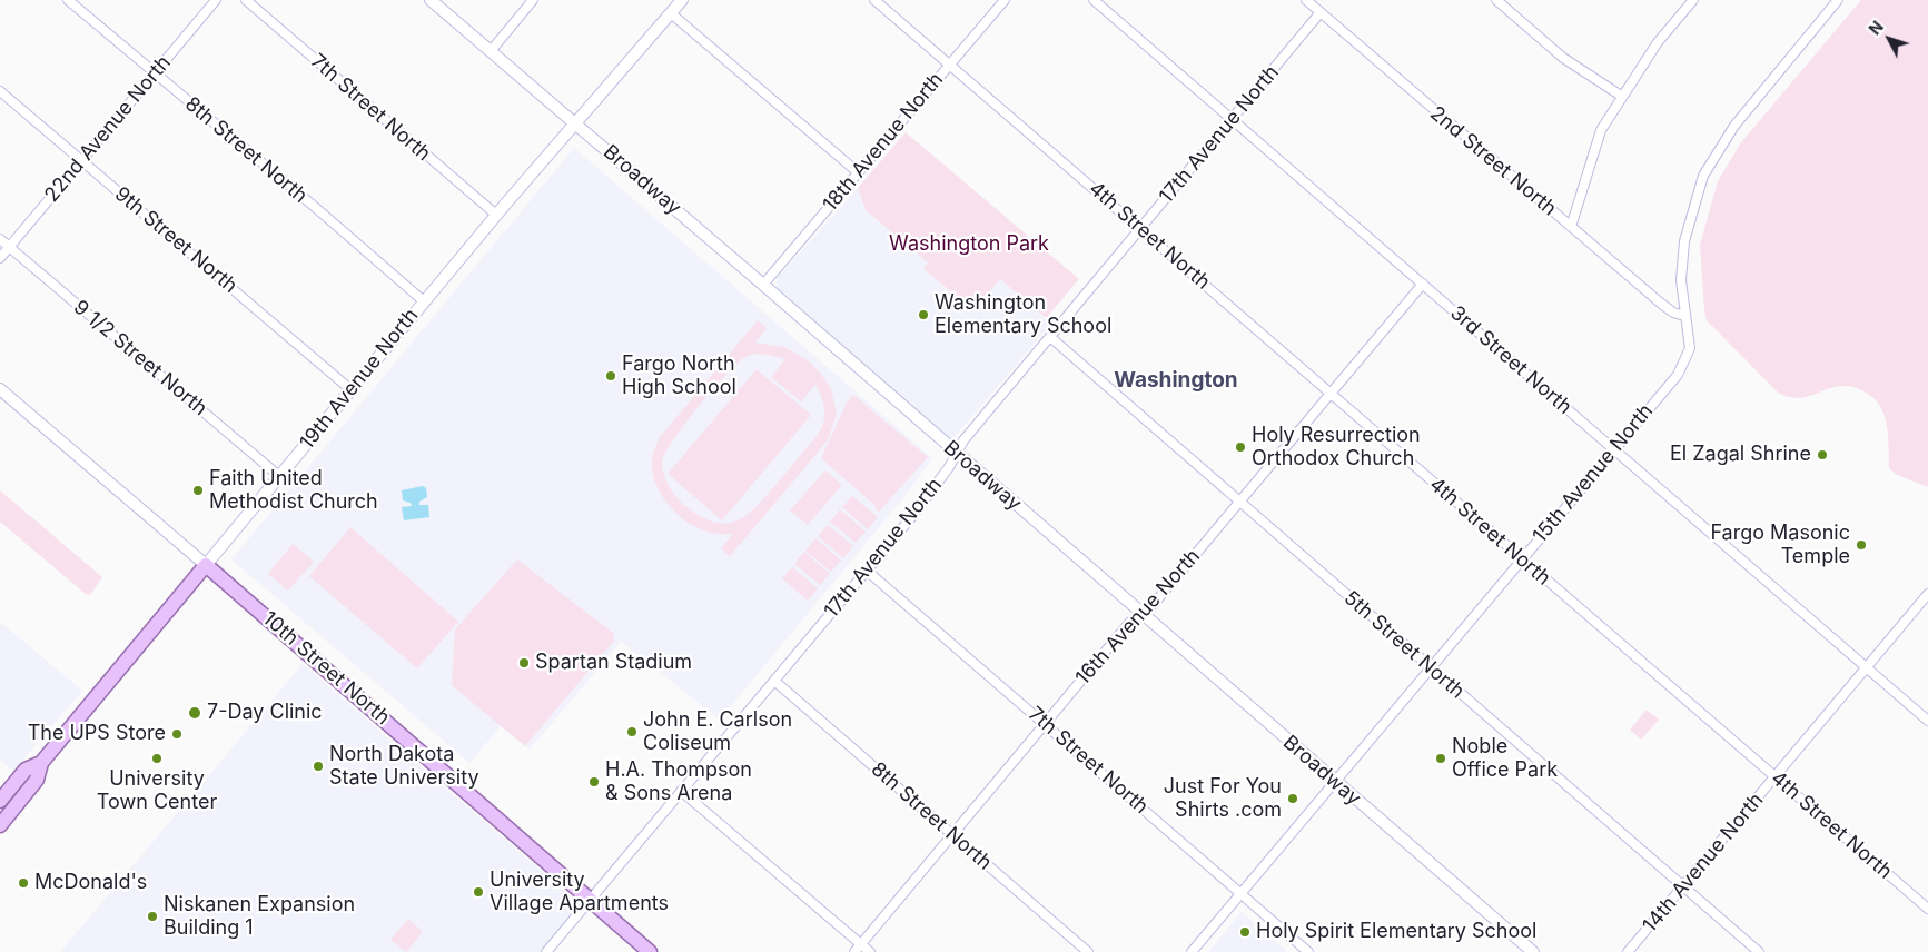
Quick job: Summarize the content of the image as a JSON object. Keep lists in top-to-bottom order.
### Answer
{
  "streets": {
    "main road": ["19th Avenue North", "10th Street North"],
    "street": [
      "7th Street North",
      "22nd Avenue North",
      "17th Avenue North",
      "18th Avenue North",
      "8th Street North",
      "2nd Street North",
      "Broadway",
      "4th Street North",
      "9th Street North",
      "9 1/2 Street North",
      "3rd Street North",
      "15th Avenue North",
      "16th Avenue North",
      "5th Street North",
      "14th Avenue North"
    ]
  },
  "crossings": [
    ["7th Street North", "17th Avenue North"],
    ["7th Street North", "19th Avenue North"],
    ["7th Street North", "15th Avenue North"],
    ["7th Street North", "16th Avenue North"],
    ["22nd Avenue North", "8th Street North"],
    ["22nd Avenue North", "9th Street North"],
    ["22nd Avenue North", "9 1/2 Street North"],
    ["17th Avenue North", "8th Street North"],
    ["17th Avenue North", "2nd Street North"],
    ["17th Avenue North", "Broadway"],
    ["17th Avenue North", "4th Street North"],
    ["17th Avenue North", "3rd Street North"],
    ["17th Avenue North", "5th Street North"],
    ["17th Avenue North", "10th Street North"],
    ["18th Avenue North", "Broadway"],
    ["18th Avenue North", "4th Street North"],
    ["8th Street North", "19th Avenue North"],
    ["8th Street North", "16th Avenue North"],
    ["2nd Street North", "15th Avenue North"],
    ["Broadway", "19th Avenue North"],
    ["Broadway", "15th Avenue North"],
    ["Broadway", "16th Avenue North"],
    ["4th Street North", "15th Avenue North"],
    ["4th Street North", "16th Avenue North"],
    ["4th Street North", "14th Avenue North"],
    ["9th Street North", "19th Avenue North"],
    ["9 1/2 Street North", "19th Avenue North"],
    ["3rd Street North", "15th Avenue North"],
    ["3rd Street North", "16th Avenue North"],
    ["3rd Street North", "14th Avenue North"],
    ["19th Avenue North", "10th Street North"],
    ["15th Avenue North", "5th Street North"],
    ["16th Avenue North", "5th Street North"],
    ["5th Street North", "14th Avenue North"]
  ],
  "districts": ["Washington"],
  "parks": ["Washington Park"],
  "places": [
    "Washington Elementary School",
    "Fargo North High School",
    "Holy Resurrection Orthodox Church",
    "El Zagal Shrine",
    "Faith United Methodist Church",
    "Fargo Masonic Temple",
    "Spartan Stadium",
    "7-Day Clinic",
    "John E. Carlson Coliseum",
    "The UPS Store",
    "University Town Center",
    "Noble Office Park",
    "North Dakota State University",
    "H.A. Thompson & Sons Arena",
    "Just For You Shirts .com",
    "McDonald's",
    "University Village Apartments",
    "Niskanen Expansion Building 1",
    "Holy Spirit Elementary School"
  ],
  "north": "top left"
}
